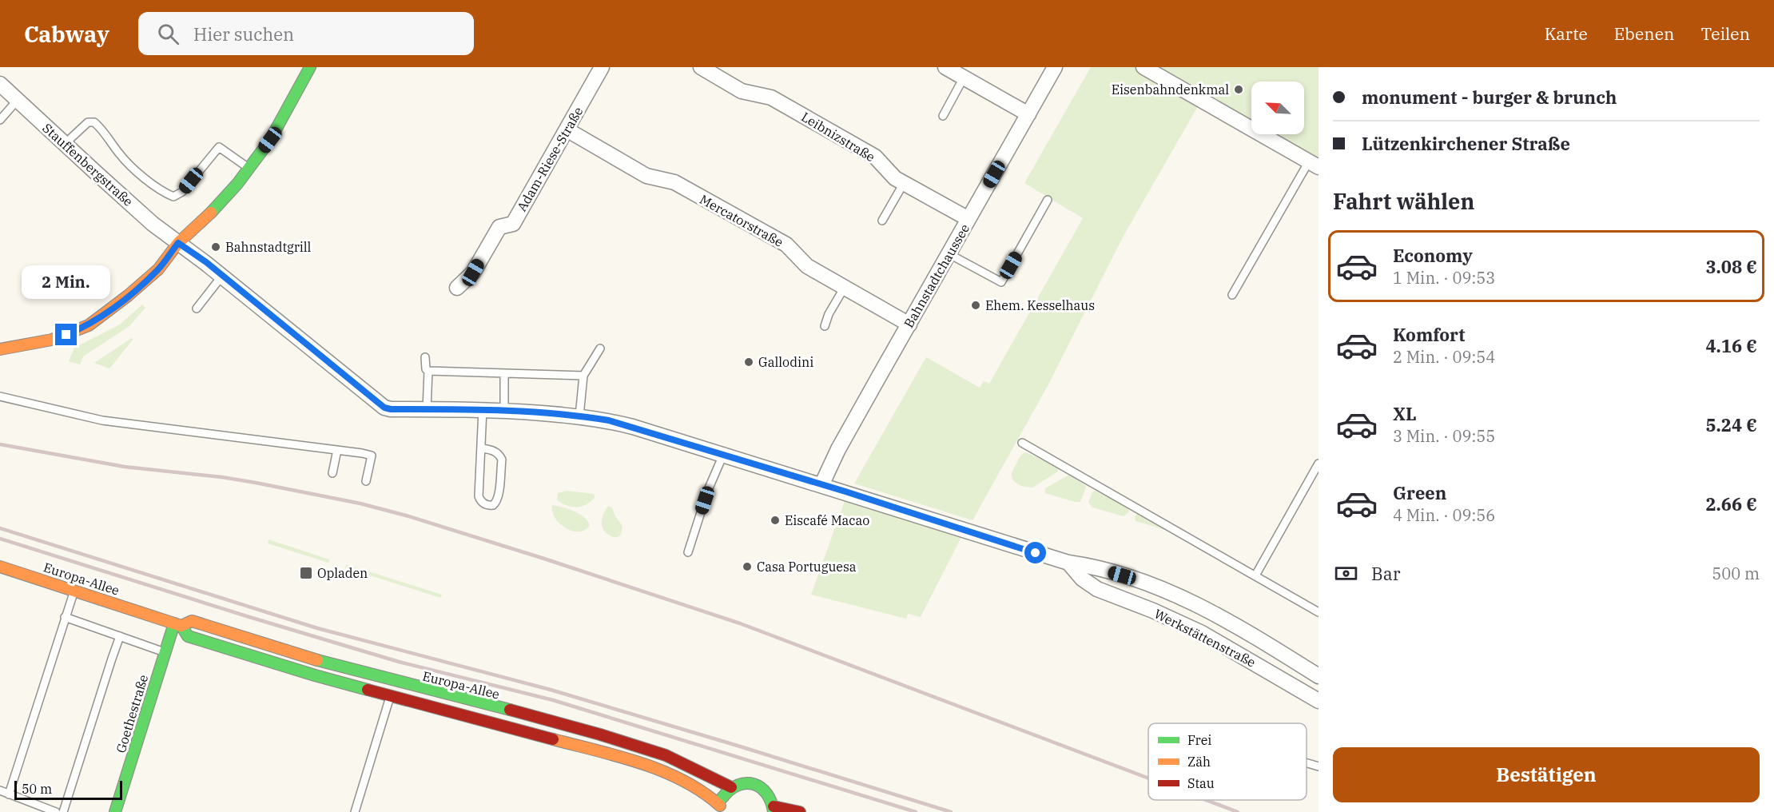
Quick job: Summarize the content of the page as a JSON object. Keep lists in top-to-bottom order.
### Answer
{
  "streets": {
    "main road": ["Europa-Allee", "Goethestraße"],
    "street": [
      "Leibnizstraße",
      "Adam-Riese-Straße",
      "Stauffenbergstraße",
      "Mercatorstraße",
      "Bahnstadtchaussee",
      "Werkstättenstraße"
    ]
  },
  "crossings": [
    ["Leibnizstraße", "Bahnstadtchaussee"],
    ["Adam-Riese-Straße", "Mercatorstraße"],
    ["Stauffenbergstraße", "Werkstättenstraße"],
    ["Mercatorstraße", "Bahnstadtchaussee"],
    ["Bahnstadtchaussee", "Werkstättenstraße"],
    ["Europa-Allee", "Goethestraße"]
  ],
  "places": {
    "other": [
      "Eisenbahndenkmal",
      "Bahnstadtgrill",
      "Ehem. Kesselhaus",
      "Gallodini",
      "Eiscafé Macao",
      "Casa Portuguesa"
    ],
    "transit": ["Opladen"]
  },
  "legend": ["Frei", "Zäh", "Stau"],
  "scale_bar": "50 m",
  "north": "top left",
  "page": {
    "header": "Cabway",
    "search": "Hier suchen",
    "nav": ["Karte", "Ebenen", "Teilen"],
    "banner": ["monument - burger & brunch", "Lützenkirchener Straße"],
    "heading": "Fahrt wählen",
    "list": [
      {
        "name": "Economy",
        "note": "1 Min. · 09:53",
        "value": "3.08 €"
      },
      {
        "name": "Komfort",
        "note": "2 Min. · 09:54",
        "value": "4.16 €"
      },
      {
        "name": "XL",
        "note": "3 Min. · 09:55",
        "value": "5.24 €"
      },
      {
        "name": "Green",
        "note": "4 Min. · 09:56",
        "value": "2.66 €"
      }
    ],
    "bubble": "2 Min.",
    "pay": ["Bar", "500 m"],
    "buttons": "Bestätigen",
    "scale": "50 m"
  }
}
